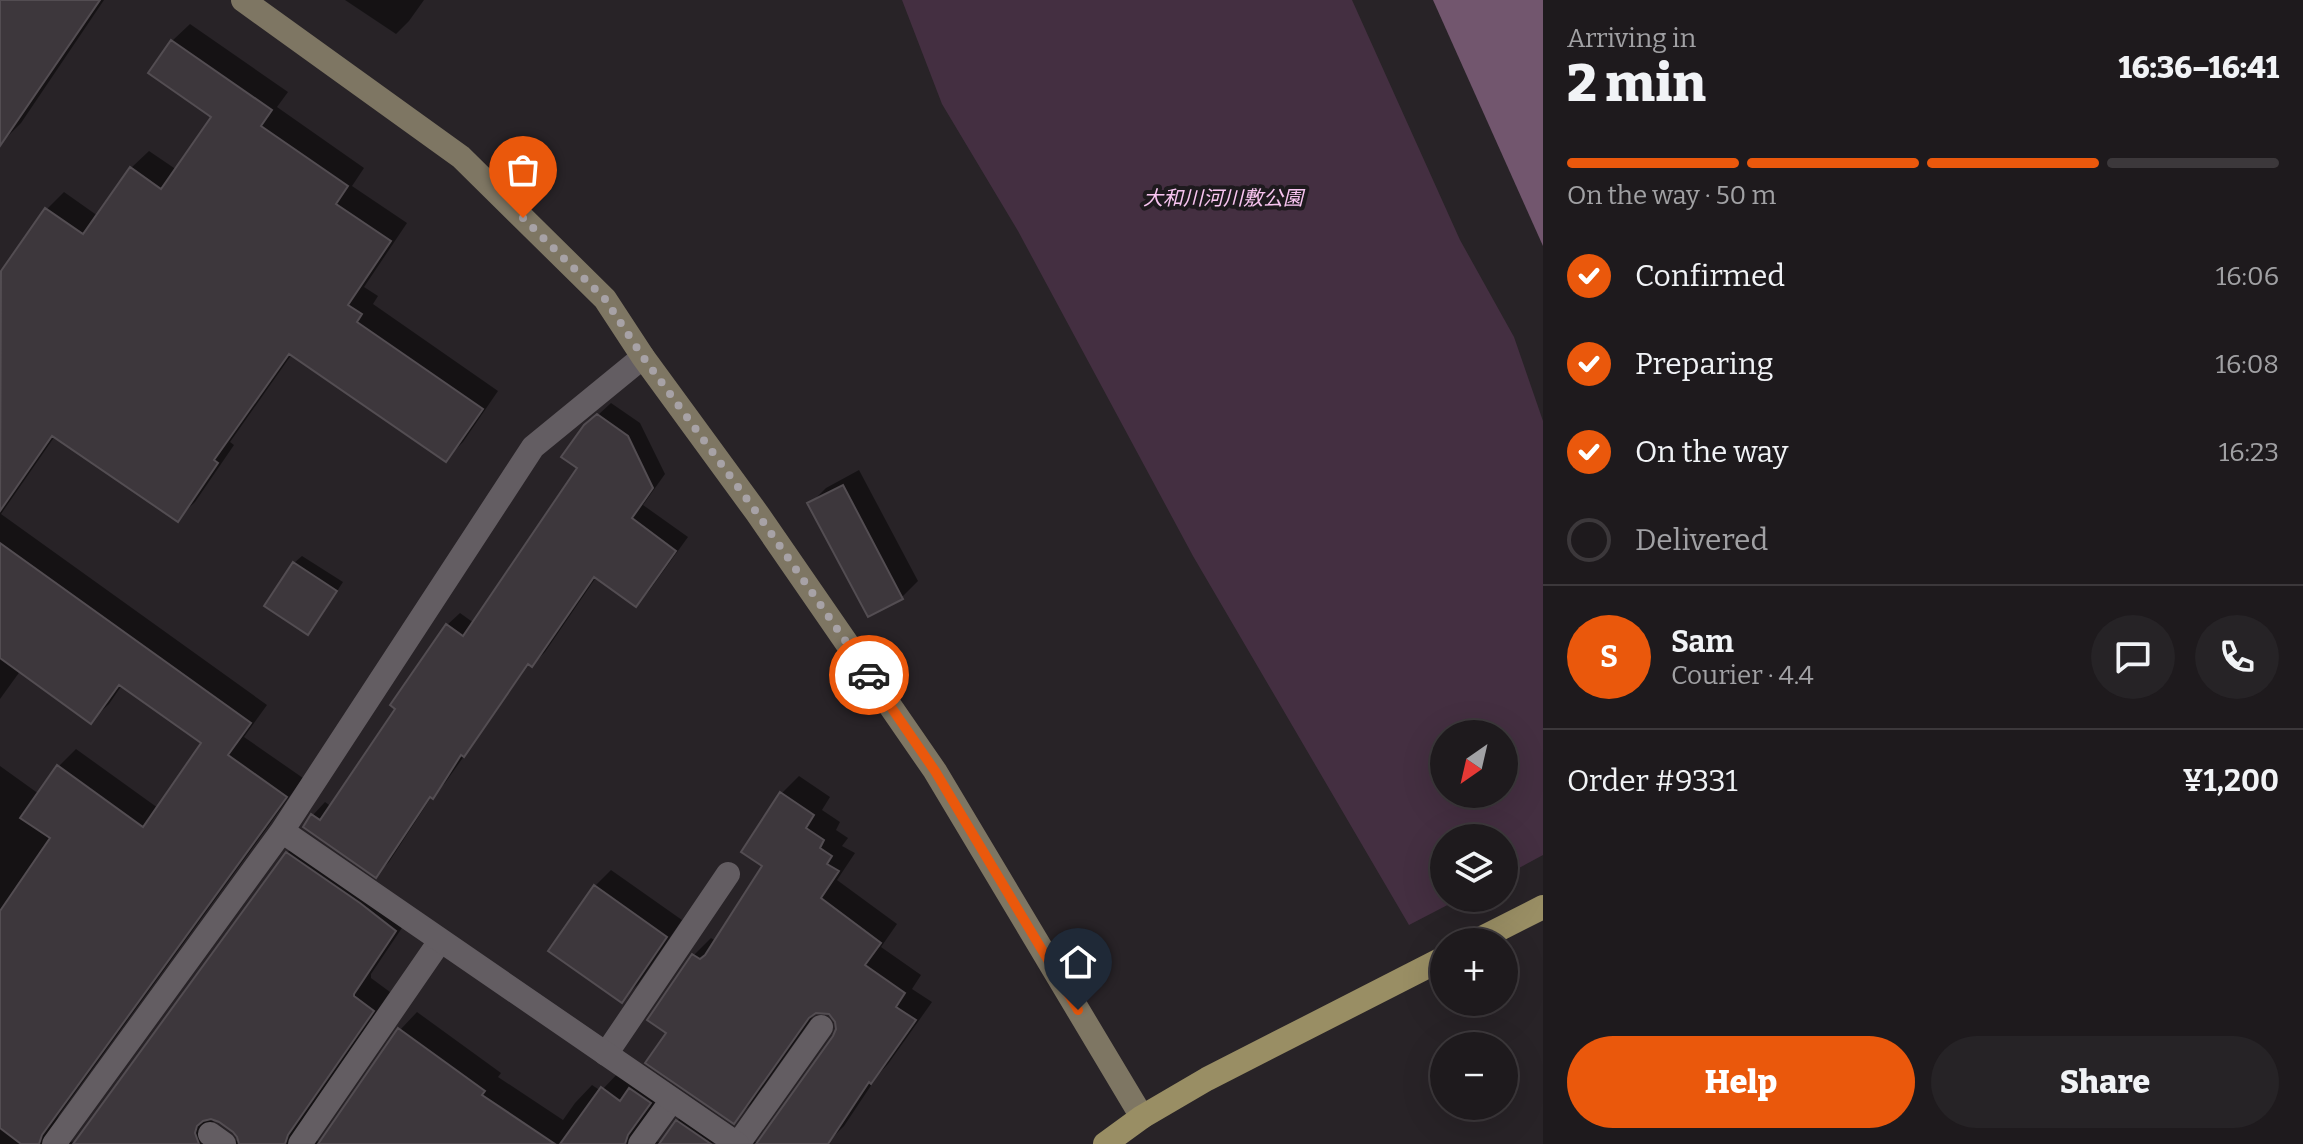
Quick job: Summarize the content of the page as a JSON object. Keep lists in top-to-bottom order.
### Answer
{
  "parks": ["大和川河川敷公園"],
  "north": "bottom left",
  "page": {
    "heading": ["2 min", "Arriving in", "16:36–16:41"],
    "panel": [
      "Sam",
      "Courier · 4.4",
      "Order #9331",
      "¥1,200"
    ],
    "bar": "On the way · 50 m",
    "list": [
      ["Confirmed", "16:06"],
      ["Preparing", "16:08"],
      ["On the way", "16:23"],
      "Delivered"
    ],
    "round": "S",
    "map_buttons": ["+", "−"],
    "buttons": ["Help", "Share"]
  }
}
